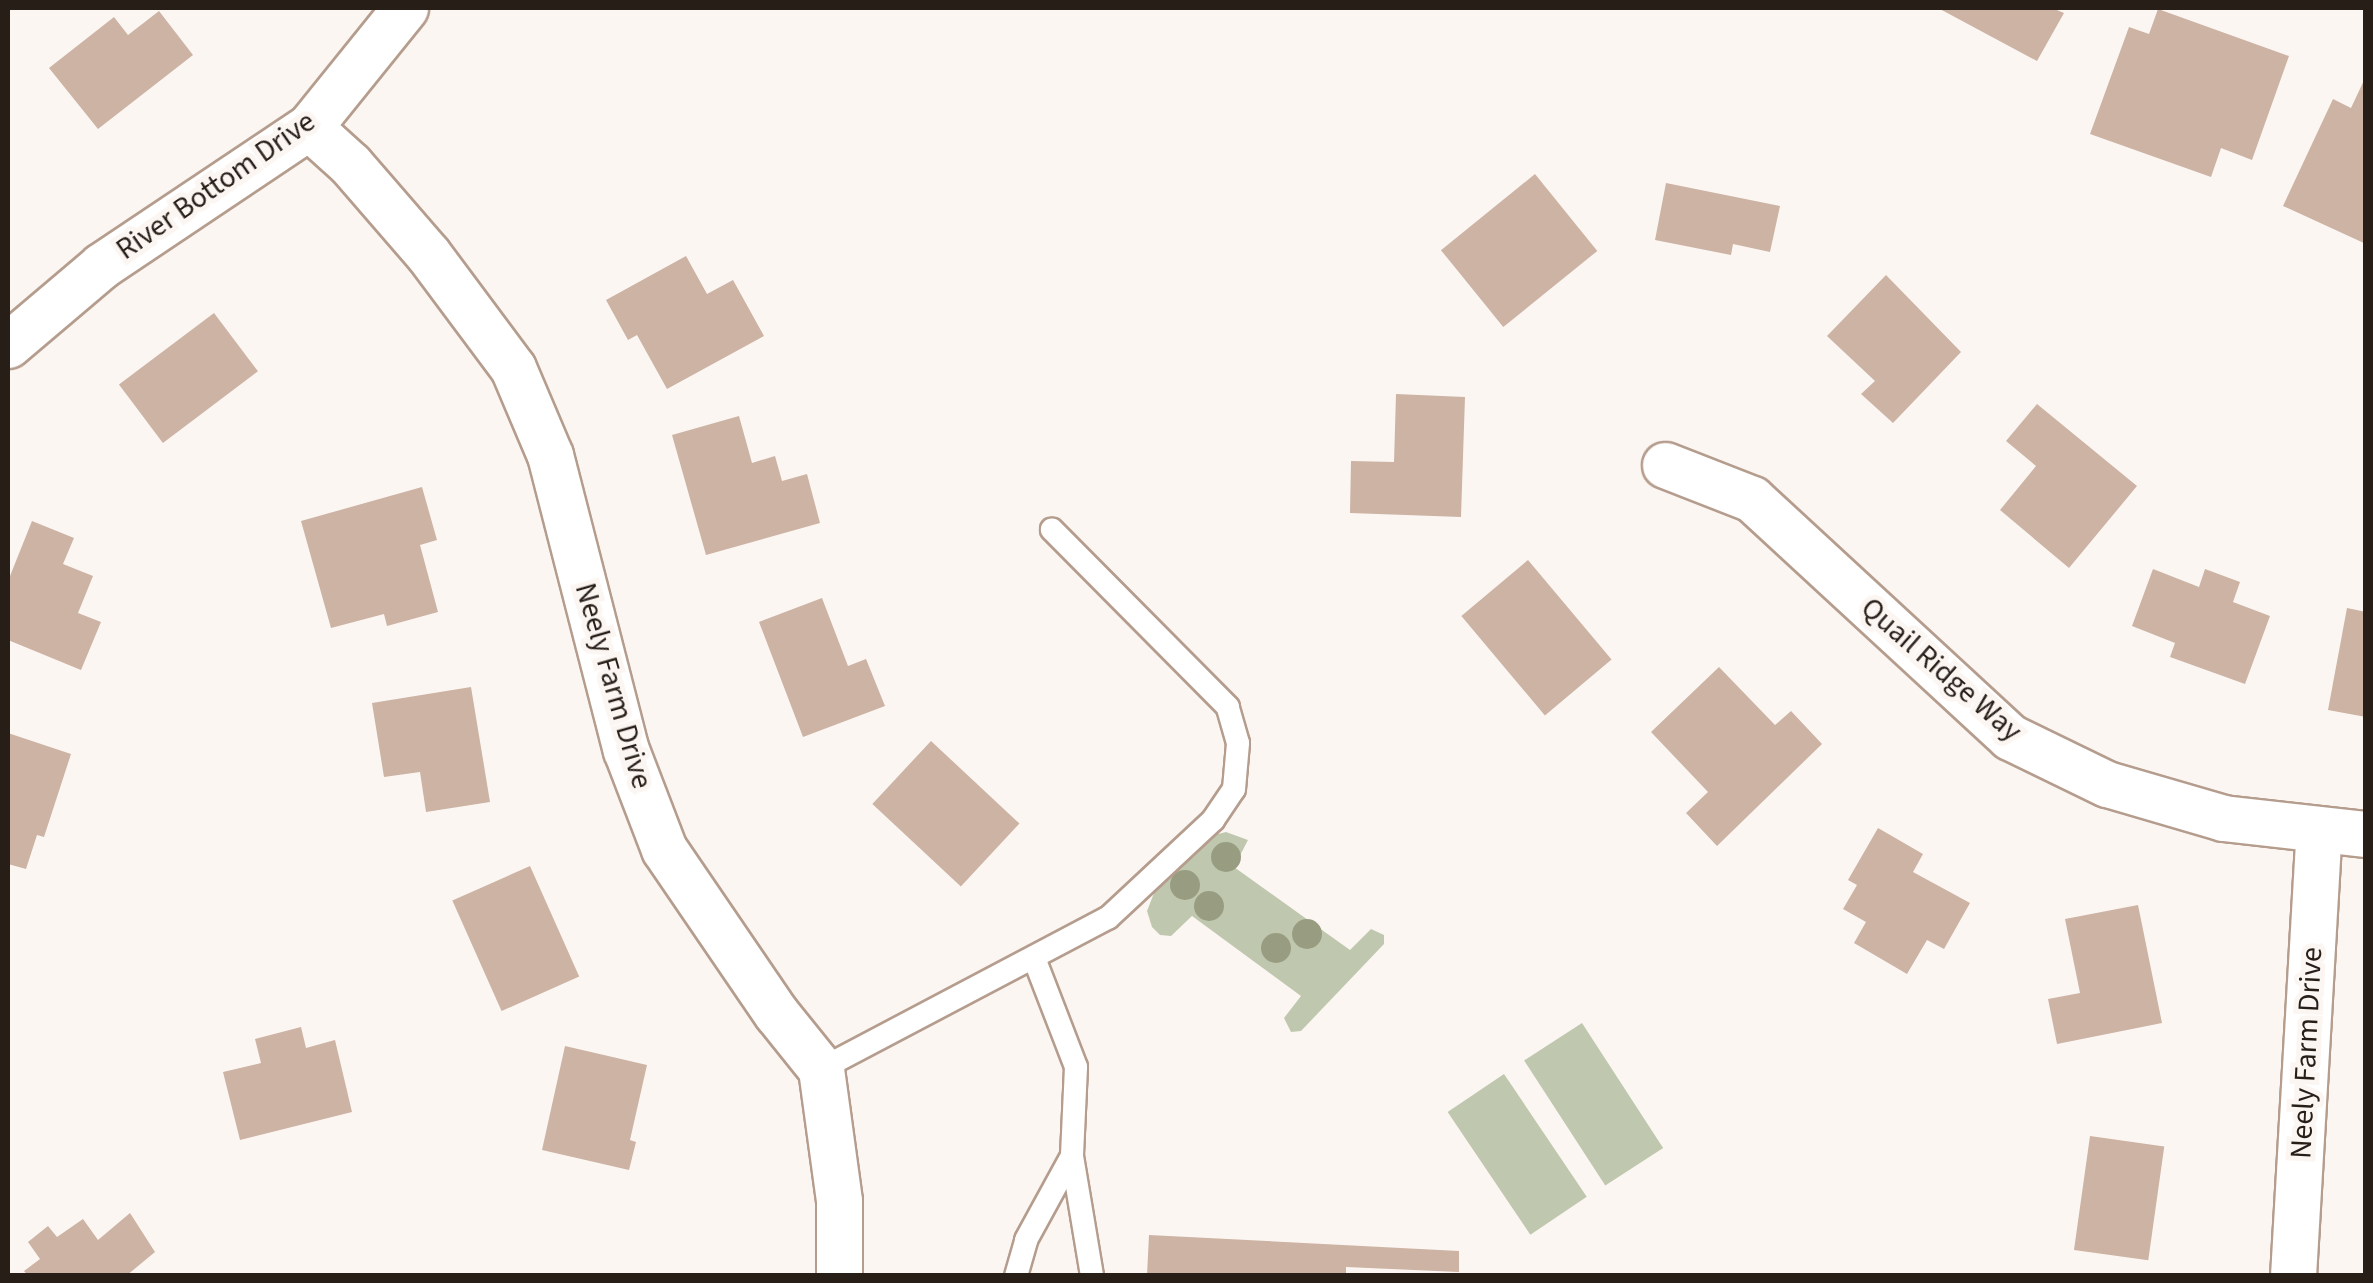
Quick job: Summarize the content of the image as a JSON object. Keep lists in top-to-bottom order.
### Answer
{
  "streets": {
    "street": ["River Bottom Drive", "Quail Ridge Way", "Neely Farm Drive"]
  },
  "crossings": [
    ["River Bottom Drive", "Neely Farm Drive"],
    ["Quail Ridge Way", "Neely Farm Drive"]
  ]
}
